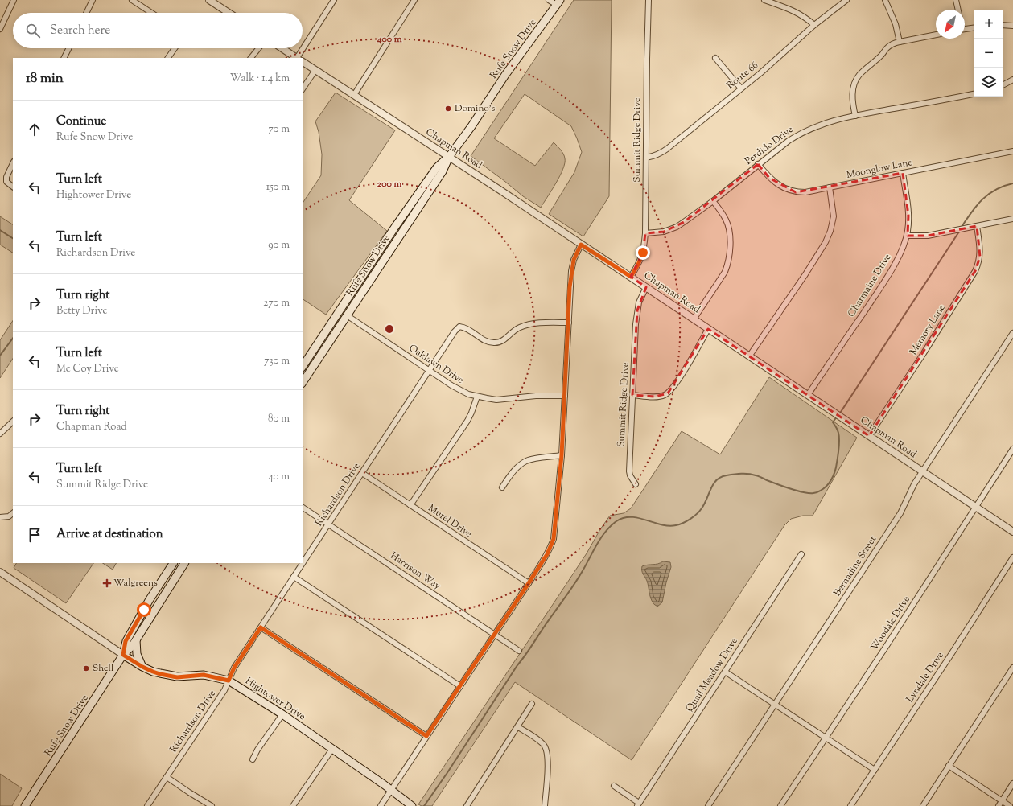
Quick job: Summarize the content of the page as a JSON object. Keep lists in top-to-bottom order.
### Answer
{
  "streets": {
    "main road": ["Rufe Snow Drive", "Hightower Drive"],
    "street": [
      "Route 66",
      "Summit Ridge Drive",
      "Perdido Drive",
      "Chapman Road",
      "Moonglow Lane",
      "Charmaine Drive",
      "Memory Lane",
      "Oaklawn Drive",
      "Richardson Drive",
      "Murel Drive",
      "Bernadine Street",
      "Harrison Way",
      "Woodale Drive",
      "Quail Meadow Drive",
      "Lyndale Drive"
    ]
  },
  "crossings": [
    ["Rufe Snow Drive", "Chapman Road"],
    ["Rufe Snow Drive", "Oaklawn Drive"],
    ["Rufe Snow Drive", "Hightower Drive"],
    ["Route 66", "Summit Ridge Drive"],
    ["Summit Ridge Drive", "Perdido Drive"],
    ["Summit Ridge Drive", "Chapman Road"],
    ["Perdido Drive", "Moonglow Lane"],
    ["Chapman Road", "Charmaine Drive"],
    ["Chapman Road", "Memory Lane"],
    ["Chapman Road", "Bernadine Street"],
    ["Chapman Road", "Woodale Drive"],
    ["Moonglow Lane", "Charmaine Drive"],
    ["Oaklawn Drive", "Richardson Drive"],
    ["Richardson Drive", "Murel Drive"],
    ["Richardson Drive", "Harrison Way"],
    ["Richardson Drive", "Hightower Drive"]
  ],
  "places": {
    "other": ["Domino's", "Shell"],
    "health": ["Walgreens"]
  },
  "north": "bottom left",
  "page": {
    "map_buttons": ["+", "−"],
    "search": "Search here",
    "heading": ["18 min", "Walk · 1.4 km"],
    "list": [
      ["Continue", "Rufe Snow Drive", "70 m"],
      ["Turn left", "Hightower Drive", "150 m"],
      ["Turn left", "Richardson Drive", "90 m"],
      ["Turn right", "Betty Drive", "270 m"],
      ["Turn left", "Mc Coy Drive", "730 m"],
      ["Turn right", "Chapman Road", "80 m"],
      ["Turn left", "Summit Ridge Drive", "40 m"],
      "Arrive at destination"
    ]
  },
  "rings": ["400 m", "200 m"]
}
